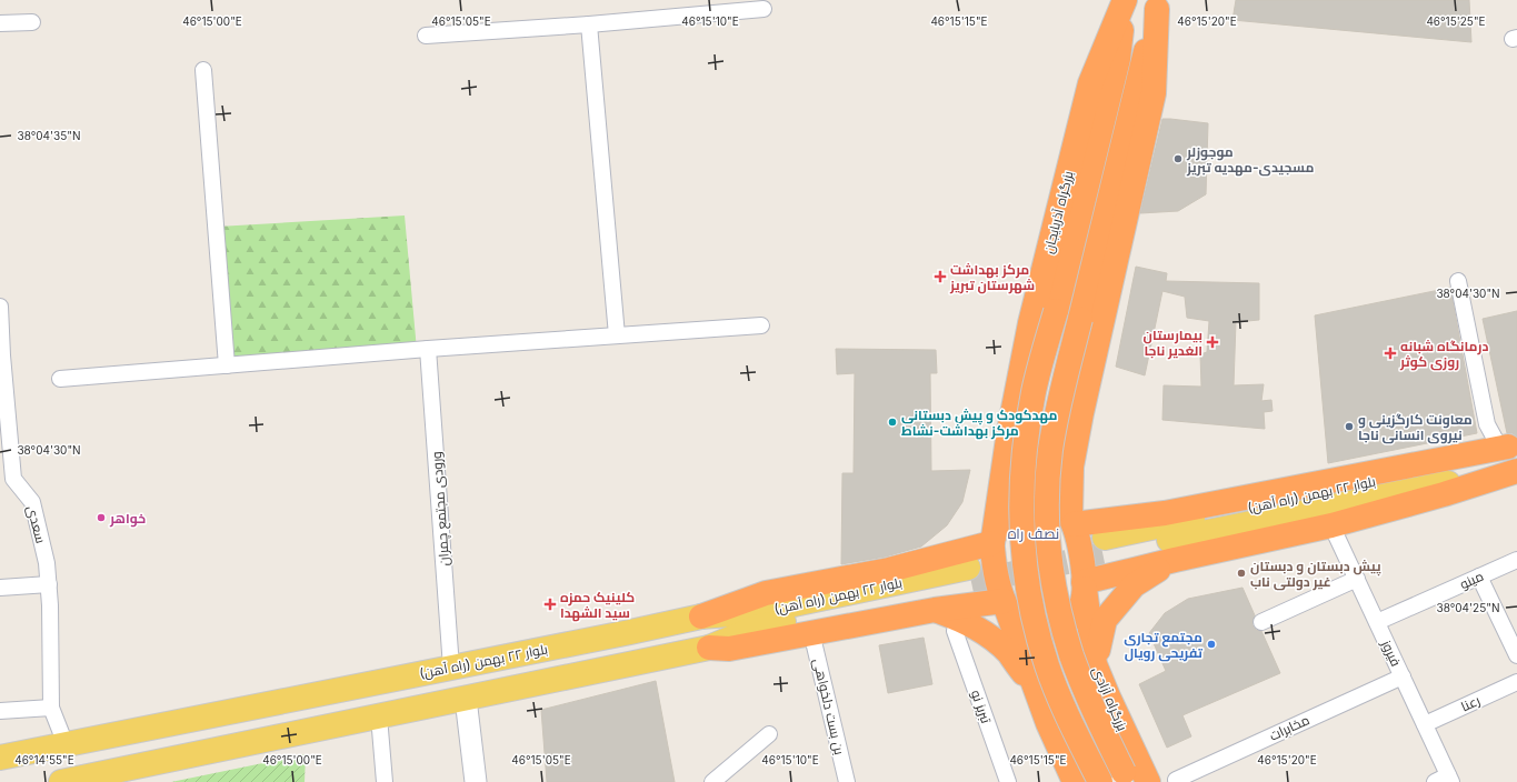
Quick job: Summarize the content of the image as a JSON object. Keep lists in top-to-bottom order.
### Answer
{
  "streets": {
    "highway": ["بزرگراه آذربایجان", "بزرگراه آزادی"],
    "main road": ["بلوار ۲۲ بهمن (راه آهن)"],
    "street": [
      "ورودی مجتمع چمران",
      "سعدی",
      "مینو",
      "فیروز",
      "رعنا",
      "بن بست دلخواهی",
      "تبریز نو",
      "مخابرات"
    ]
  },
  "crossings": [
    ["بزرگراه آذربایجان", "بزرگراه آزادی"],
    ["بلوار ۲۲ بهمن (راه آهن)", "ورودی مجتمع چمران"],
    ["بلوار ۲۲ بهمن (راه آهن)", "سعدی"],
    ["مینو", "فیروز"],
    ["فیروز", "رعنا"],
    ["فیروز", "مخابرات"]
  ],
  "districts": ["نصف راه"],
  "places": {
    "other": [
      "موجوزلر مسجیدی-مهدیه تبریز",
      "مهدکودک و پیش دبستانی مرکز بهداشت-نشاط",
      "معاونت کارگزینی و نیروی انسانی ناجا",
      "خواهر",
      "پیش دبستان و دبستان غیر دولتی ناب",
      "مجتمع تجاری تفریحی رویال"
    ],
    "health": [
      "مرکز بهداشت شهرستان تبریز",
      "بیمارستان الغدیر ناجا",
      "درمانگاه شبانه روزی کوثر",
      "کلینیک حمزه سید الشهدا"
    ]
  },
  "coordinates": [
    "46°15'00\"E",
    "46°15'05\"E",
    "46°15'10\"E",
    "46°15'15\"E",
    "46°15'20\"E",
    "46°15'25\"E",
    "38°04'35\"N",
    "38°04'30\"N",
    "38°04'25\"N",
    "46°14'55\"E"
  ]
}
